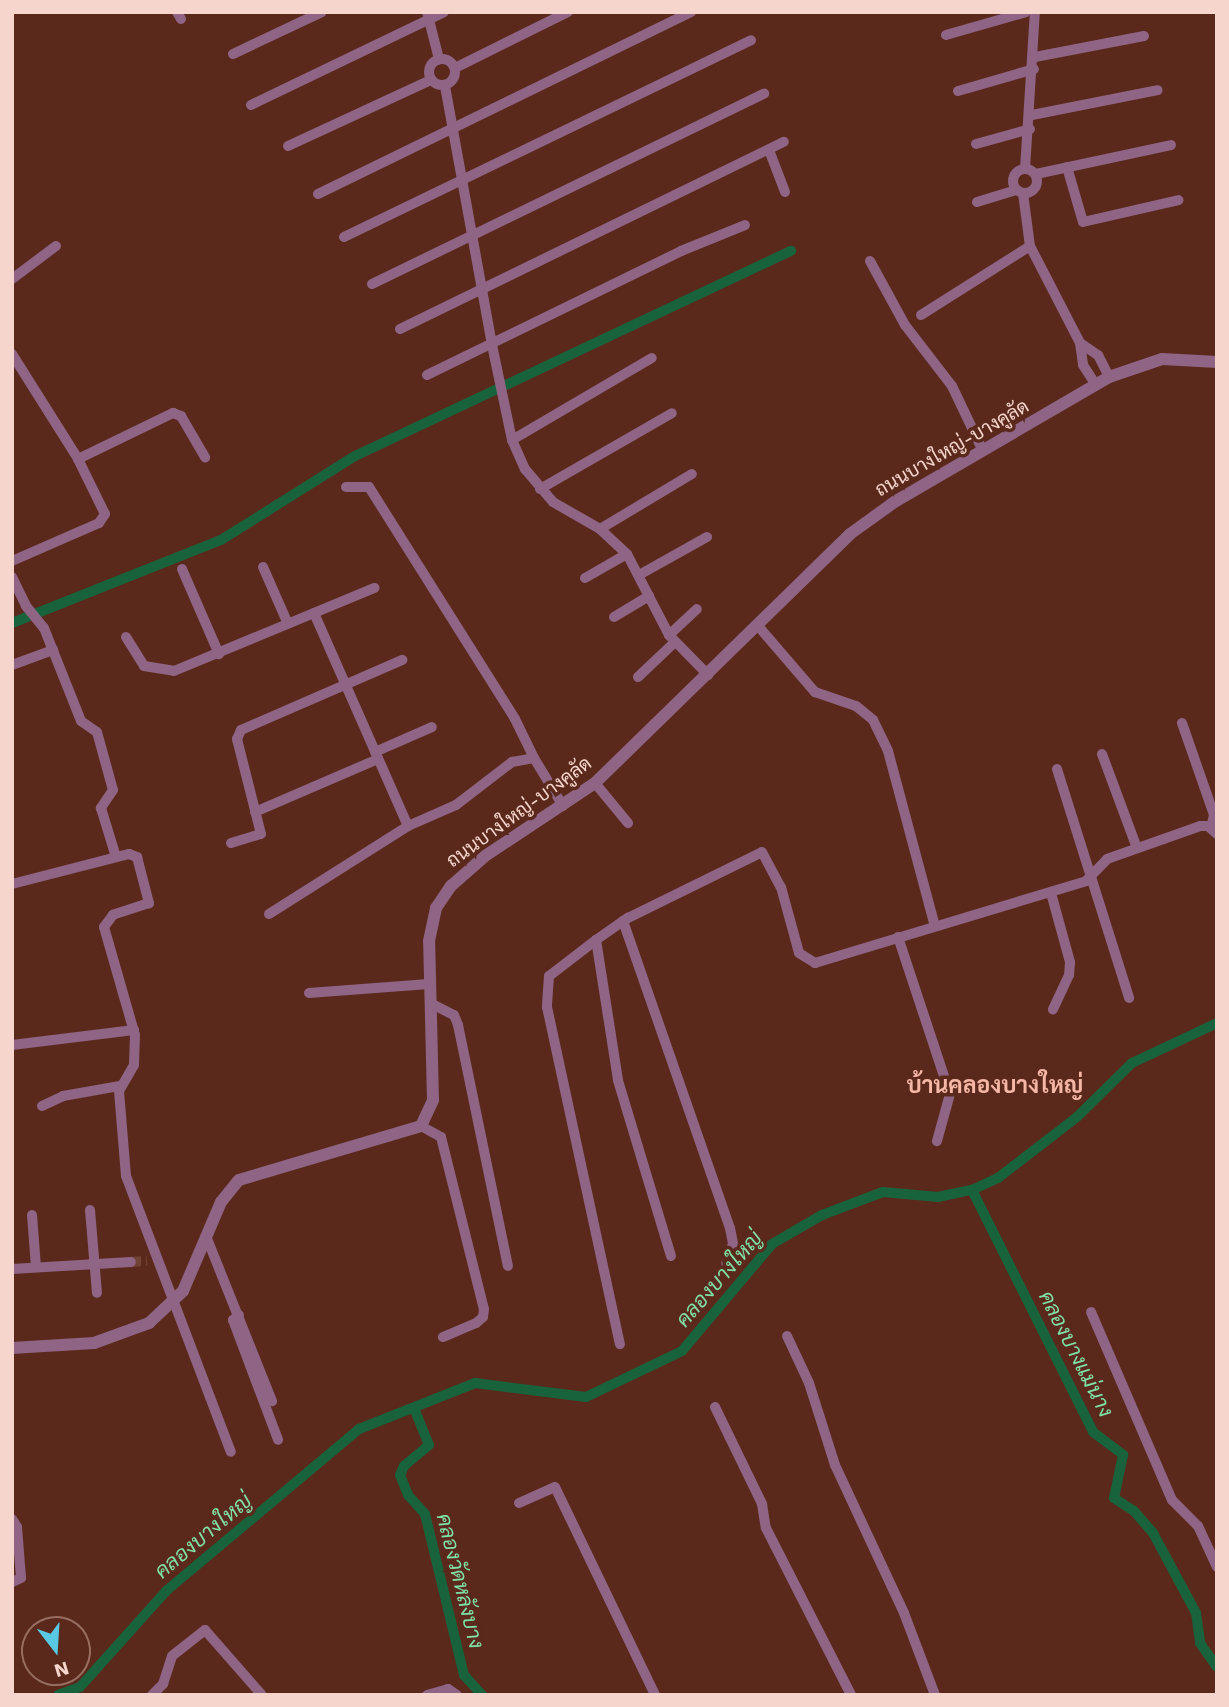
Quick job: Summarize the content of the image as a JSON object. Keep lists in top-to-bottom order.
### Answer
{
  "streets": {
    "street": ["ถนนบางใหญ่-บางคูลัด"]
  },
  "districts": ["บ้านคลองบางใหญ่"],
  "water": ["คลองบางใหญ่", "คลองบางแม่นาง", "คลองวัดหลังบาง"],
  "north": "bottom"
}
